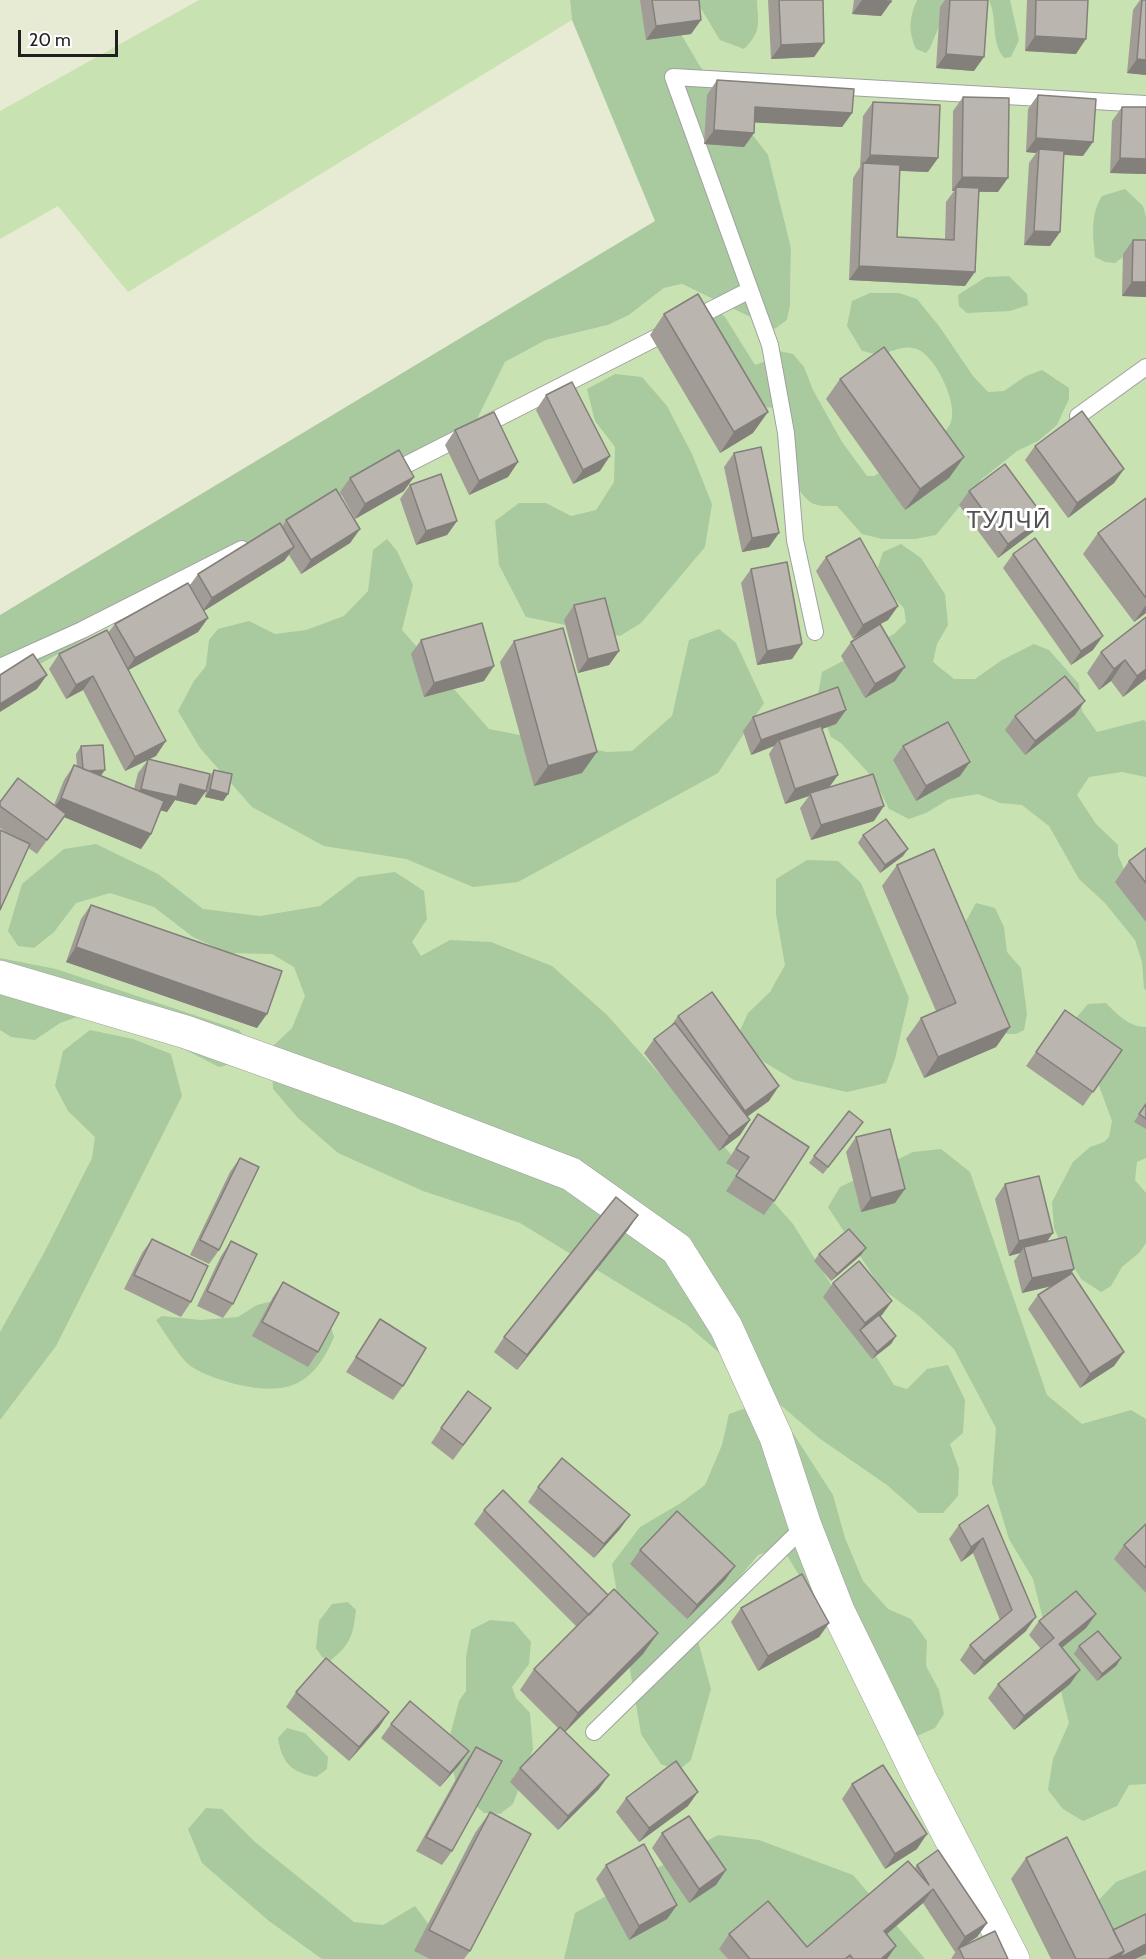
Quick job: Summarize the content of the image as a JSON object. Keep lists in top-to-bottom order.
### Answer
{
  "districts": ["ТУЛЧӢ"],
  "scale_bar": "20 m"
}
